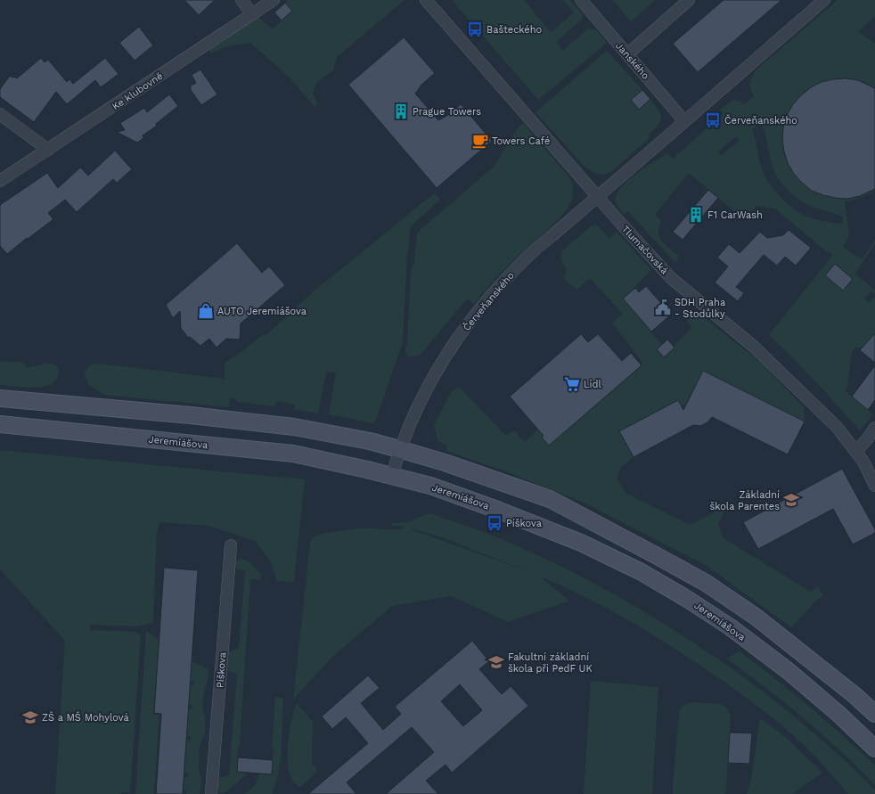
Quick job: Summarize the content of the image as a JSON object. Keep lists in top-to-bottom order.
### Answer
{
  "streets": {
    "main road": ["Jeremiášova"],
    "street": [
      "Janského",
      "Ke klubovně",
      "Tlumačovská",
      "Červeňanského",
      "Píškova"
    ]
  },
  "crossings": [
    ["Janského", "Červeňanského"],
    ["Tlumačovská", "Červeňanského"]
  ],
  "places": {
    "bus stop": ["Bašteckého", "Červeňanského", "Píškova"],
    "building": ["Prague Towers", "F1 CarWash"],
    "cafe": ["Towers Café"],
    "public building": ["SDH Praha - Stodůlky"],
    "shop": ["AUTO Jeremiášova"],
    "supermarket": ["Lidl"],
    "school or university": ["Základní škola Parentes", "Fakultní základní škola při PedF UK", "ZŠ a MŠ Mohylová"]
  }
}
